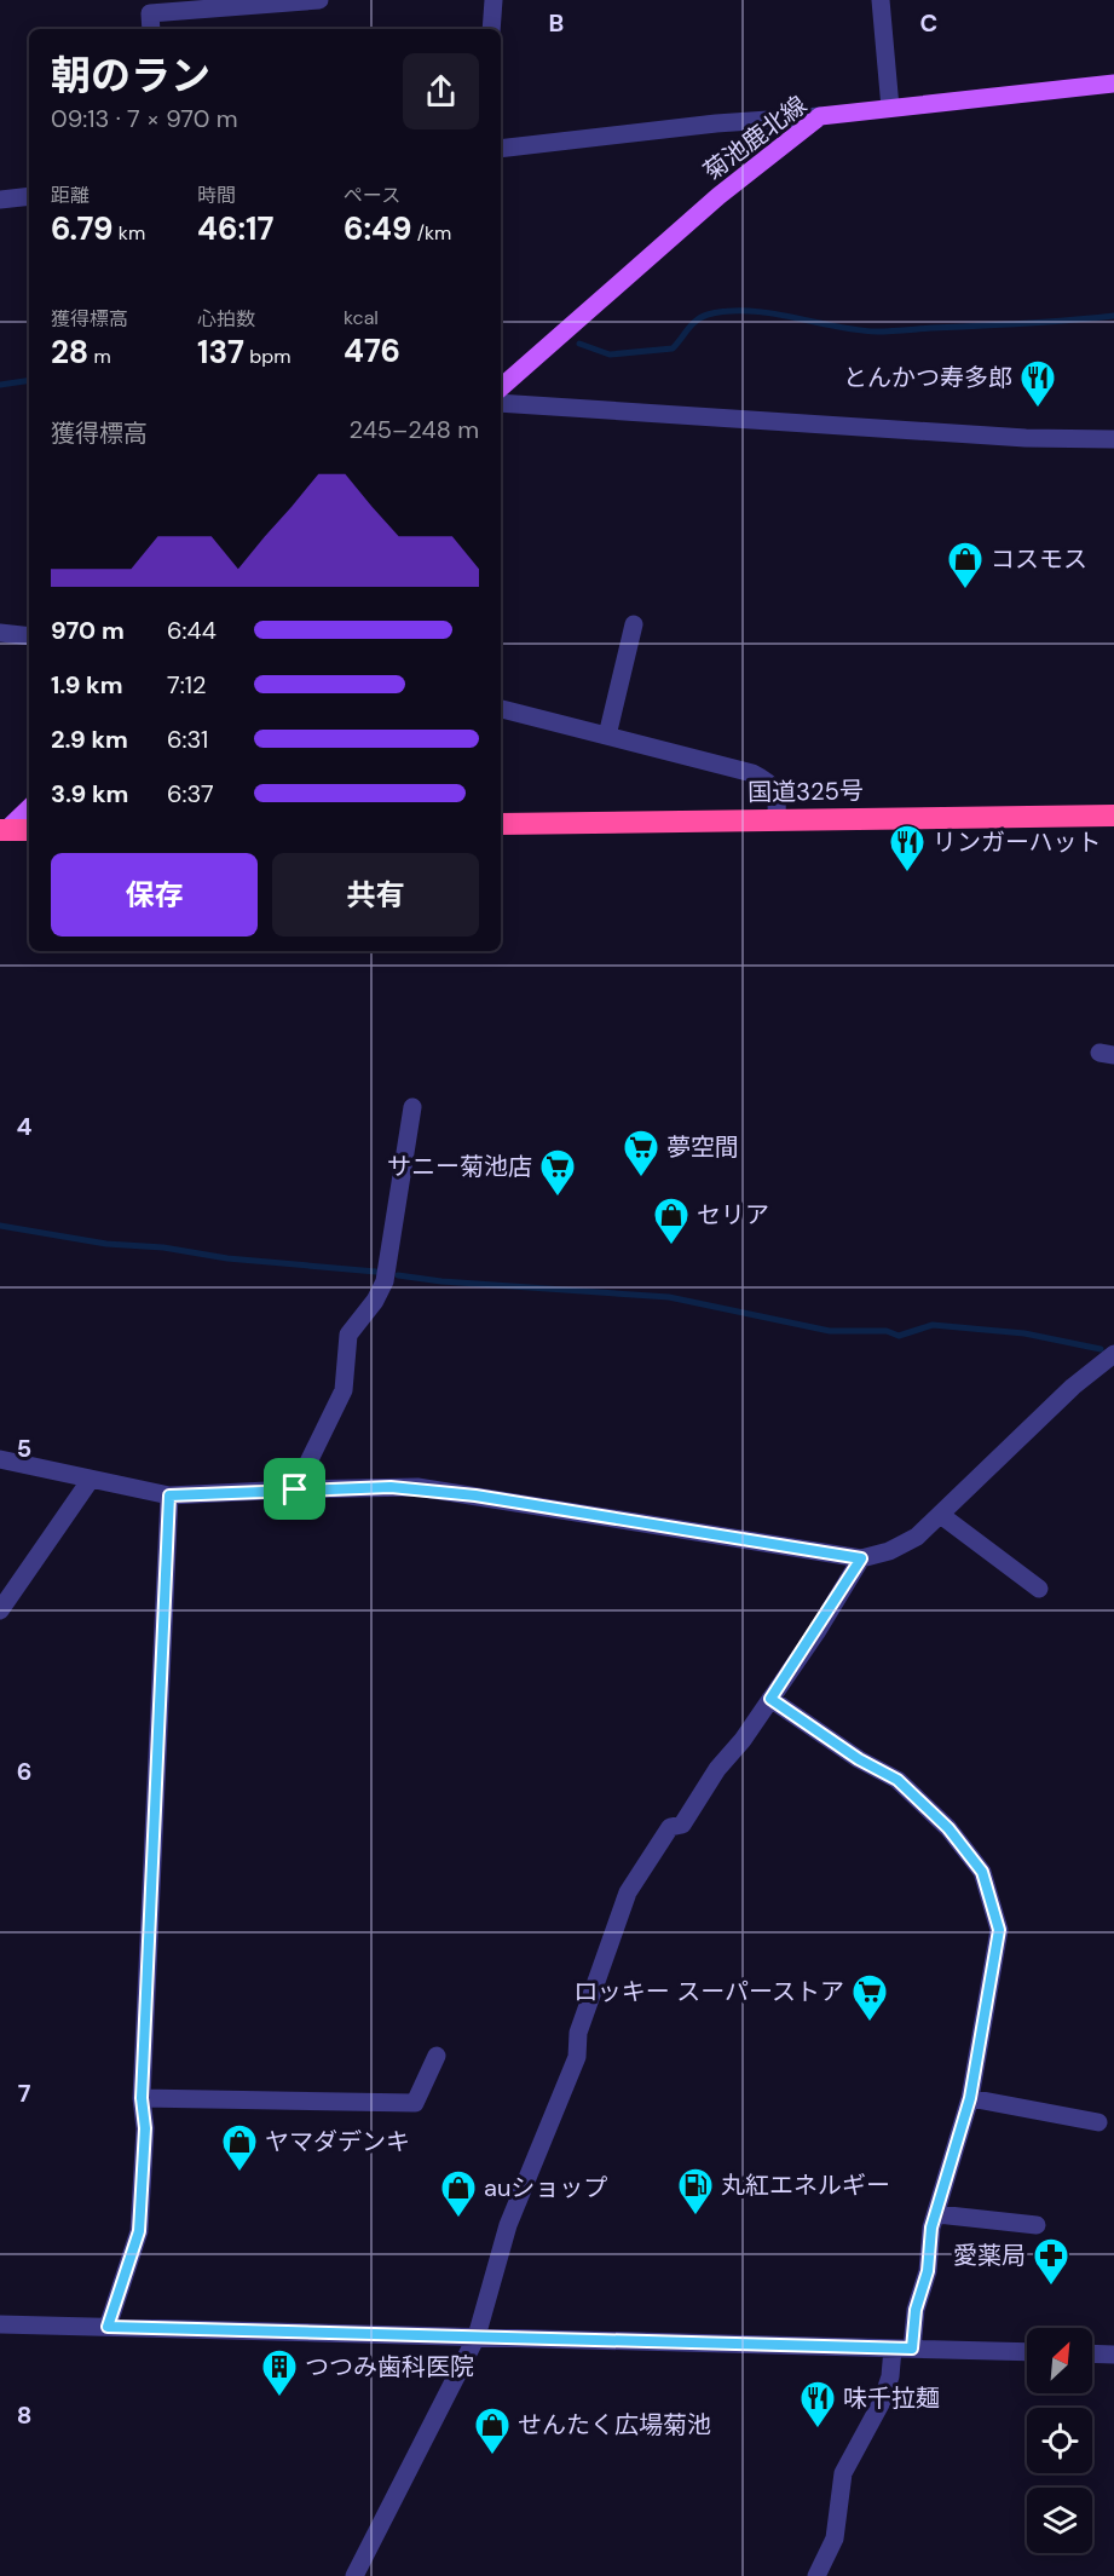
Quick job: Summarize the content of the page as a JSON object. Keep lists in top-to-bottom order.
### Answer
{
  "streets": {
    "highway": ["国道325号"],
    "main road": ["菊池鹿北線"]
  },
  "places": {
    "restaurant": ["とんかつ寿多郎", "リンガーハット", "味千拉麺"],
    "shop": [
      "コスモス",
      "セリア",
      "ヤマダデンキ",
      "auショップ",
      "せんたく広場菊池"
    ],
    "supermarket": ["夢空間", "サニー菊池店", "ロッキー スーパーストア"],
    "fuel station": ["丸紅エネルギー"],
    "pharmacy": ["愛薬局"],
    "building": ["つつみ歯科医院"]
  },
  "north": "top right",
  "page": {
    "heading": ["朝のラン", "09:13 · 7 × 970 m"],
    "stats": [
      ["距離", "6.79 km"],
      ["時間", "46:17"],
      ["ペース", "6:49 /km"],
      ["獲得標高", "28 m"],
      ["心拍数", "137 bpm"],
      ["kcal", "476"]
    ],
    "chart": ["獲得標高", "245–248 m"],
    "list": [
      {
        "name": "970 m",
        "note": "6:44"
      },
      {
        "name": "1.9 km",
        "note": "7:12"
      },
      {
        "name": "2.9 km",
        "note": "6:31"
      },
      {
        "name": "3.9 km",
        "note": "6:37"
      }
    ],
    "buttons": ["保存", "共有"]
  },
  "grid": {
    "columns": ["B", "C"],
    "rows": [
      "4",
      "5",
      "6",
      "7",
      "8"
    ]
  }
}
